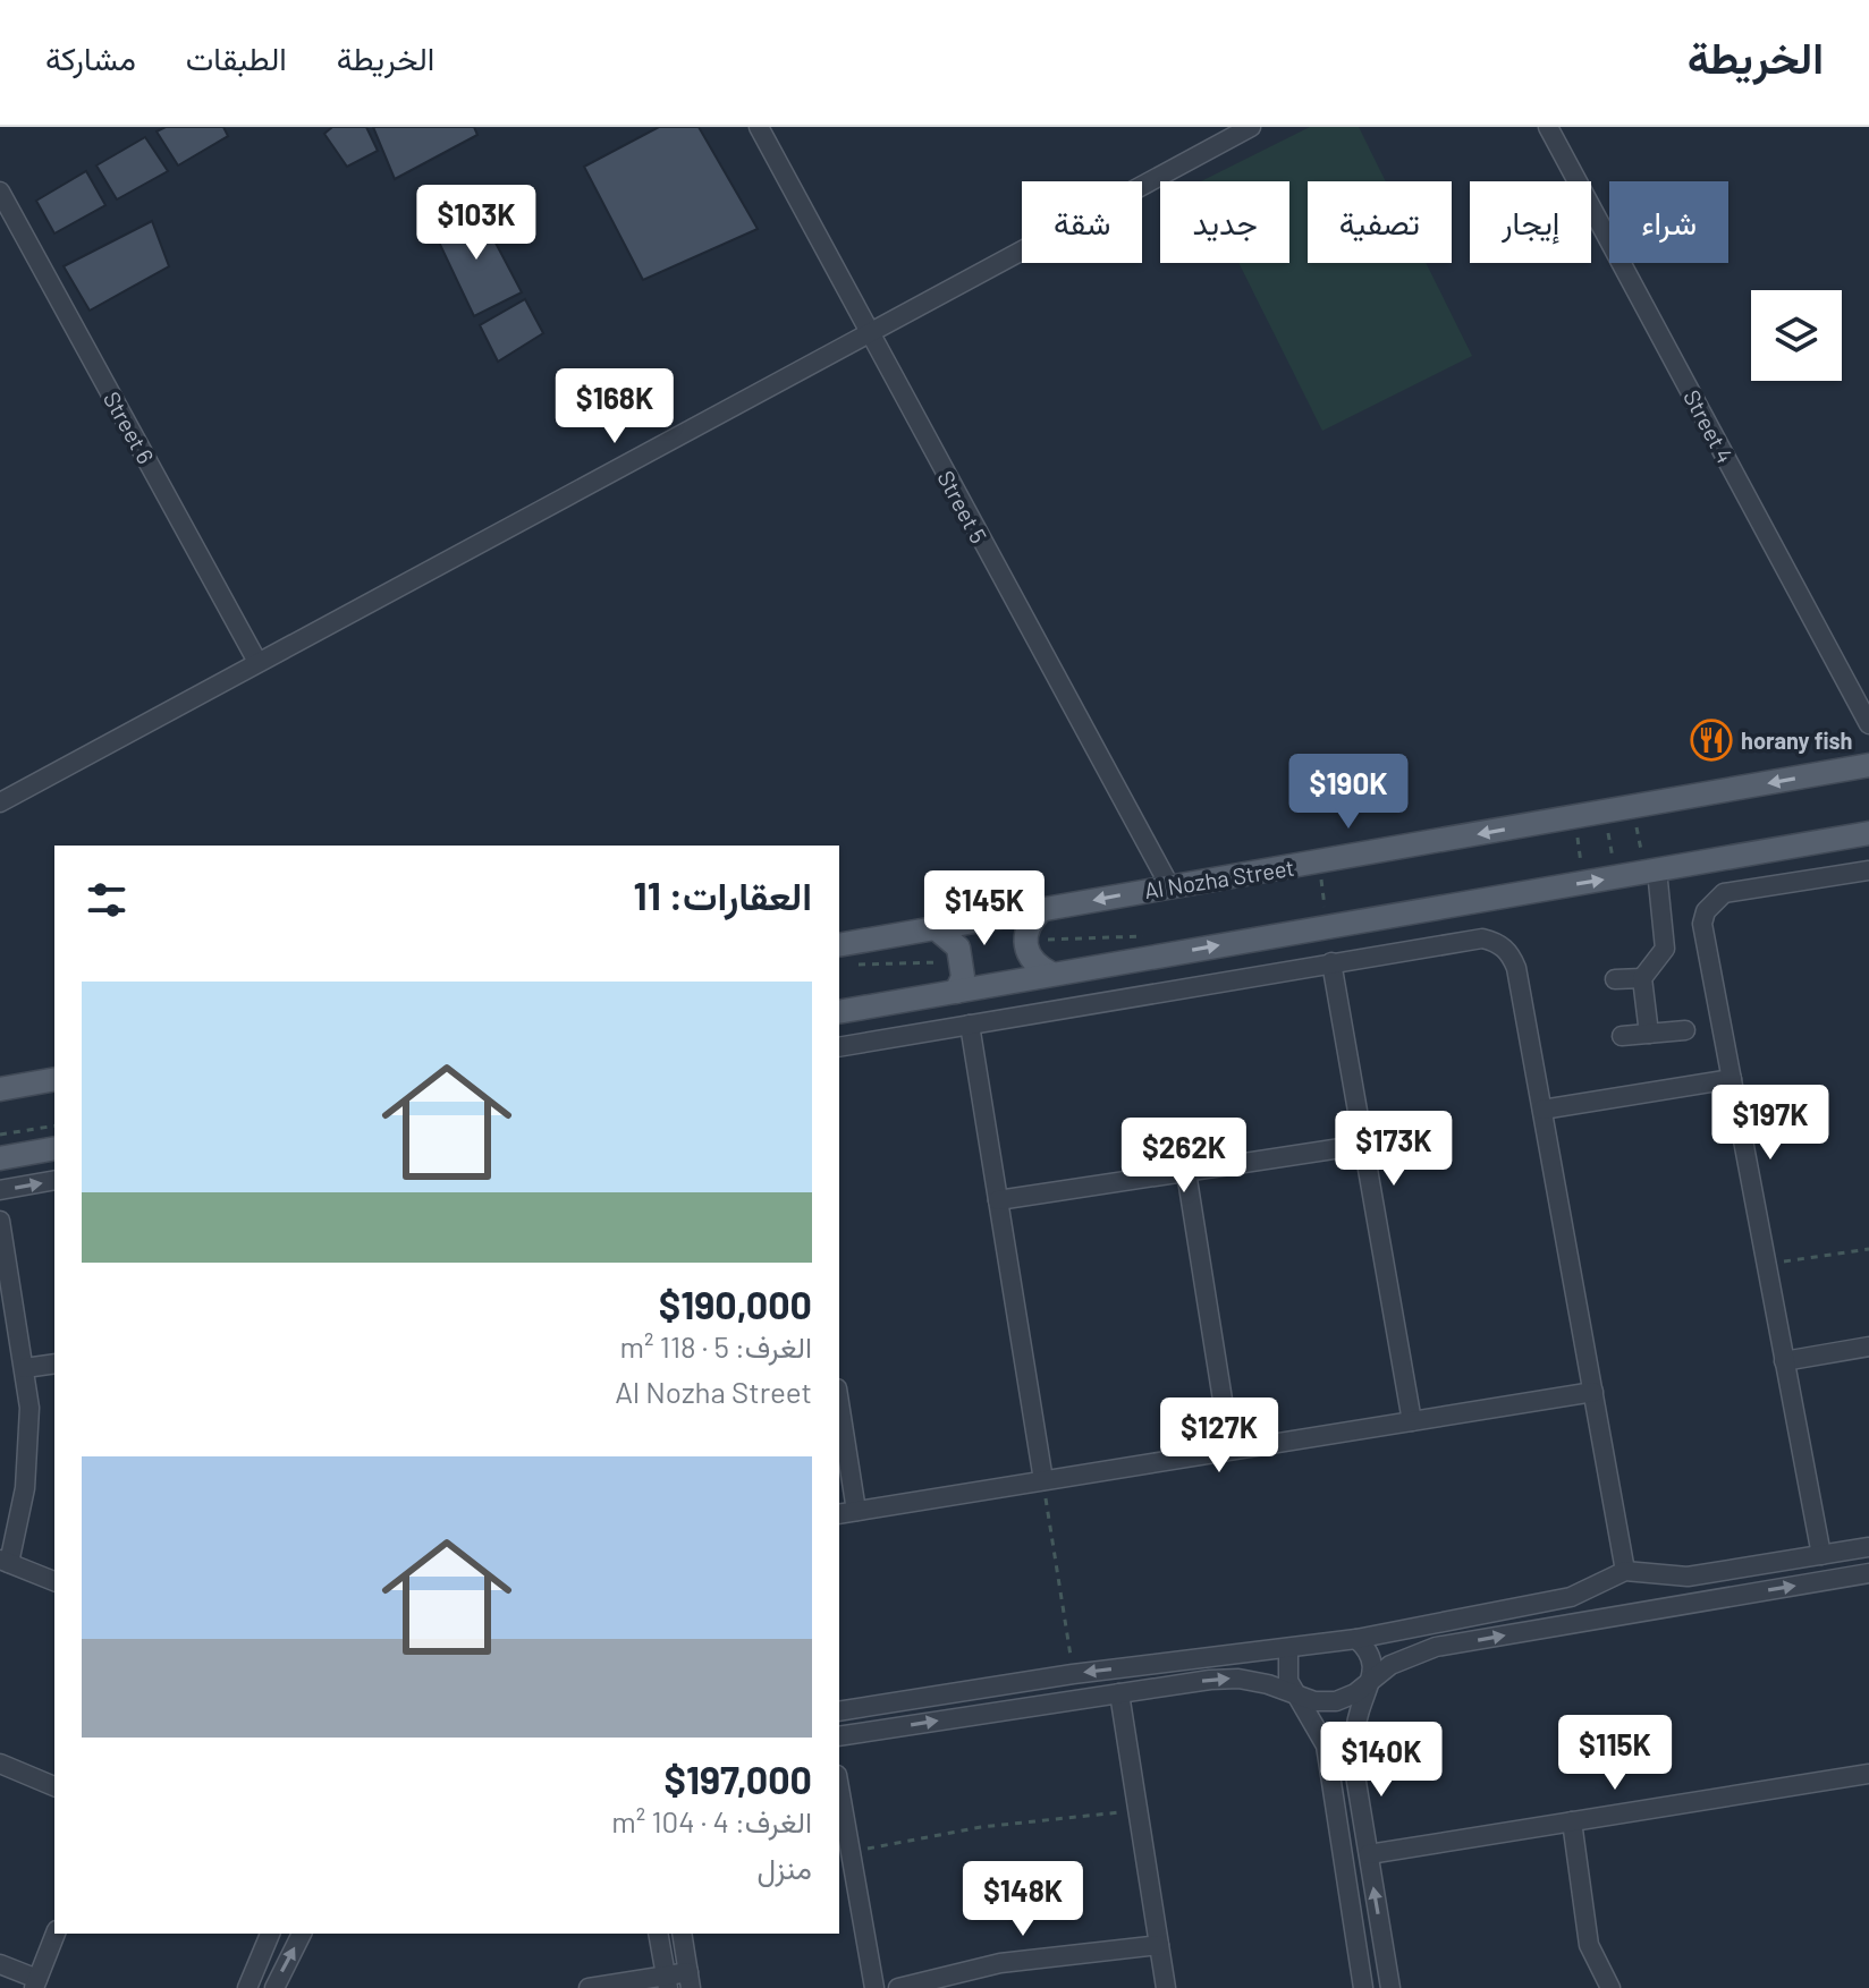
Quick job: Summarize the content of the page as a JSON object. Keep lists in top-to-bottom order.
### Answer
{
  "streets": {
    "main road": ["Al Nozha Street"],
    "street": ["Street 4", "Street 6", "Street 5"]
  },
  "crossings": [
    ["Street 5", "Al Nozha Street"]
  ],
  "places": {
    "restaurant": ["horany fish"]
  },
  "page": {
    "header": "الخريطة",
    "nav": ["الخريطة", "الطبقات", "مشاركة"],
    "chip": [
      "شراء",
      "إيجار",
      "تصفية",
      "جديد",
      "شقة"
    ],
    "price": [
      "$103K",
      "$168K",
      "$190K",
      "$145K",
      "$197K",
      "$173K",
      "$262K",
      "$127K",
      "$115K",
      "$140K",
      "$148K"
    ],
    "heading": "العقارات: 11",
    "list": [
      {
        "name": "$190,000",
        "note": "الغرف: 5 · 118 m² · Al Nozha Street"
      },
      {
        "name": "$197,000",
        "note": "الغرف: 4 · 104 m² · منزل"
      }
    ]
  }
}
